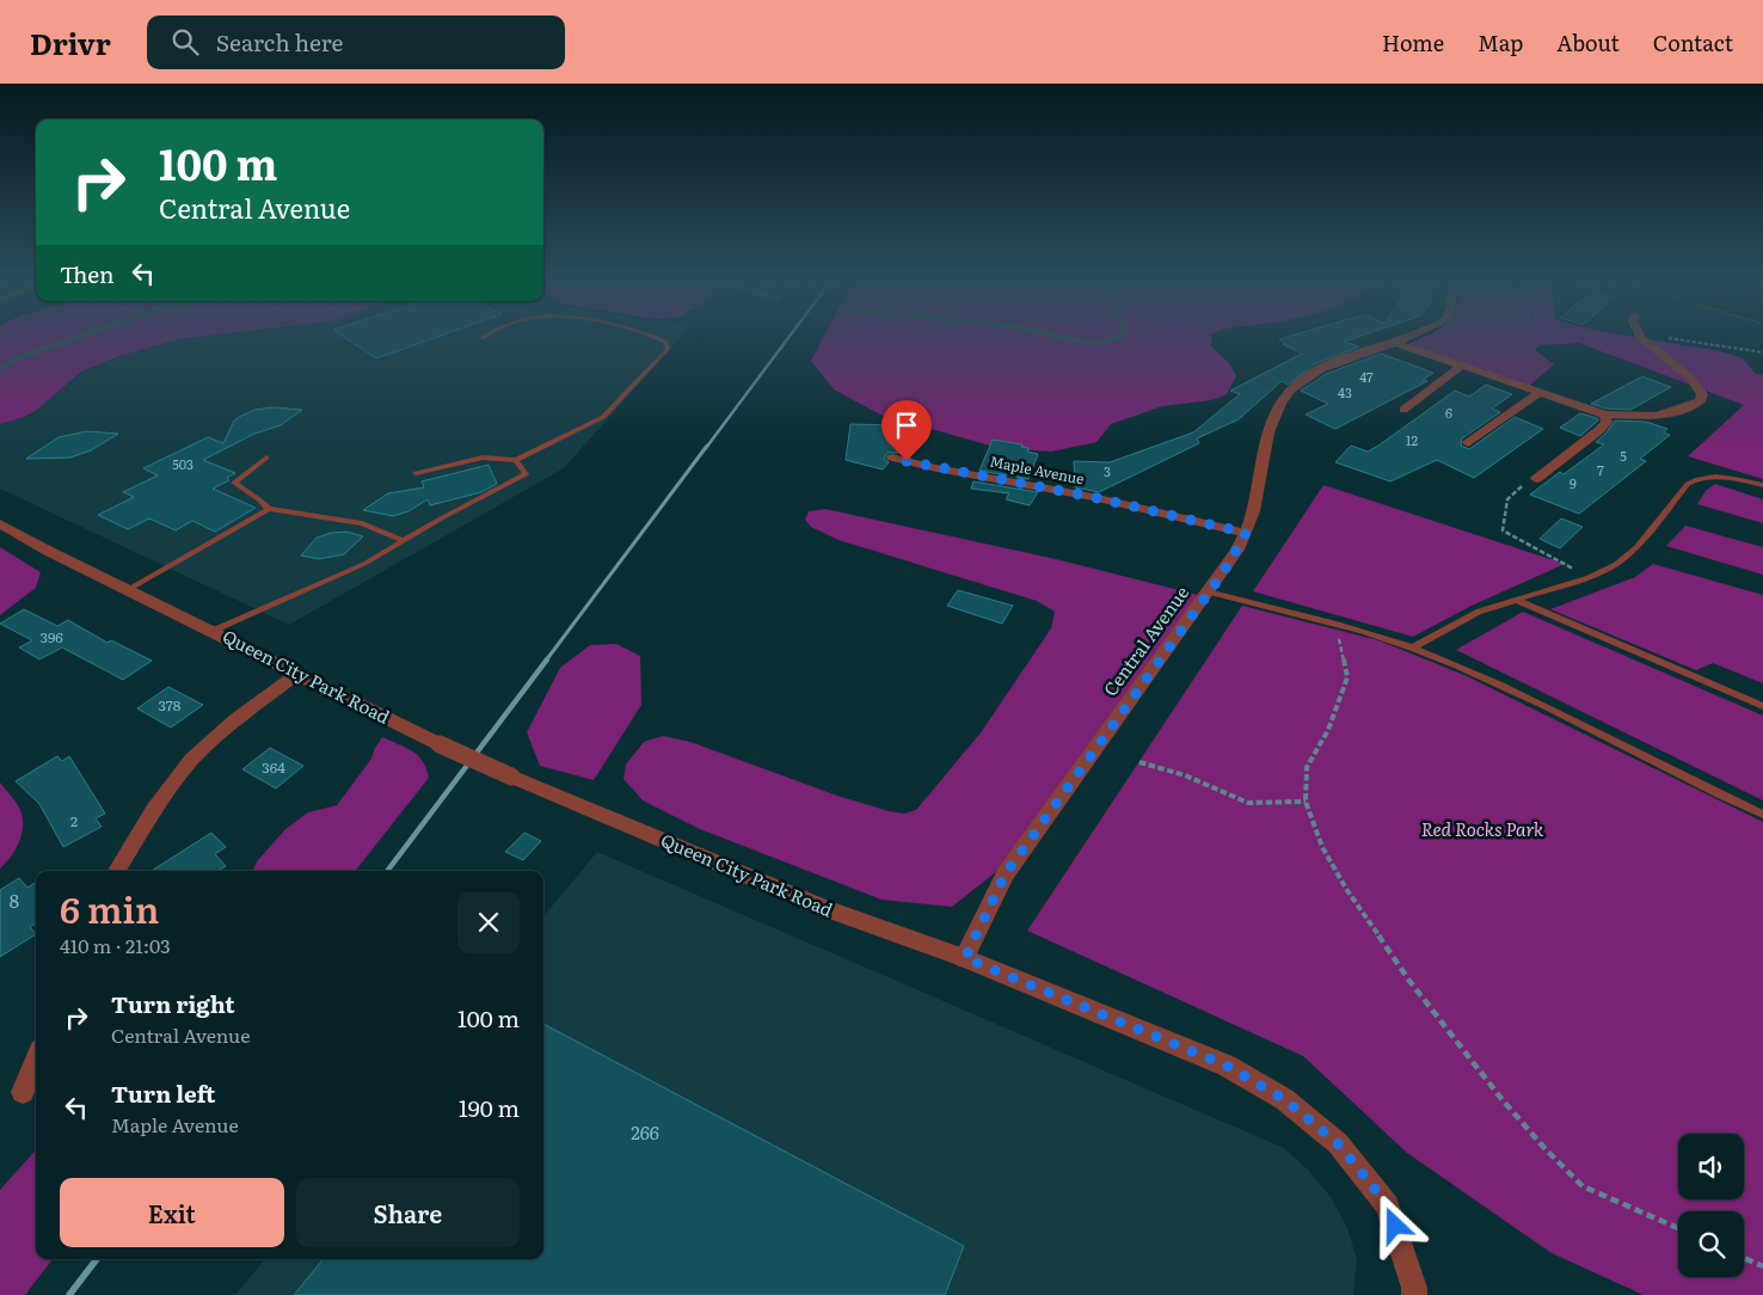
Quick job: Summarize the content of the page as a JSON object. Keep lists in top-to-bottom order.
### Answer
{
  "streets": {
    "street": ["Maple Avenue", "Central Avenue", "Queen City Park Road"]
  },
  "crossings": [
    ["Maple Avenue", "Central Avenue"],
    ["Central Avenue", "Queen City Park Road"]
  ],
  "parks": ["Red Rocks Park"],
  "house_numbers": [
    "47",
    "43",
    "6",
    "12",
    "5",
    "503",
    "7",
    "3",
    "9",
    "396",
    "378",
    "364",
    "2",
    "8",
    "266"
  ],
  "page": {
    "header": "Drivr",
    "search": "Search here",
    "nav": [
      "Home",
      "Map",
      "About",
      "Contact"
    ],
    "turn": ["100 m", "Central Avenue"],
    "then": "Then",
    "heading": ["6 min", "410 m · 21:03"],
    "list": [
      {
        "name": "Turn right",
        "note": "Central Avenue",
        "value": "100 m"
      },
      {
        "name": "Turn left",
        "note": "Maple Avenue",
        "value": "190 m"
      }
    ],
    "buttons": ["Exit", "Share"]
  }
}
